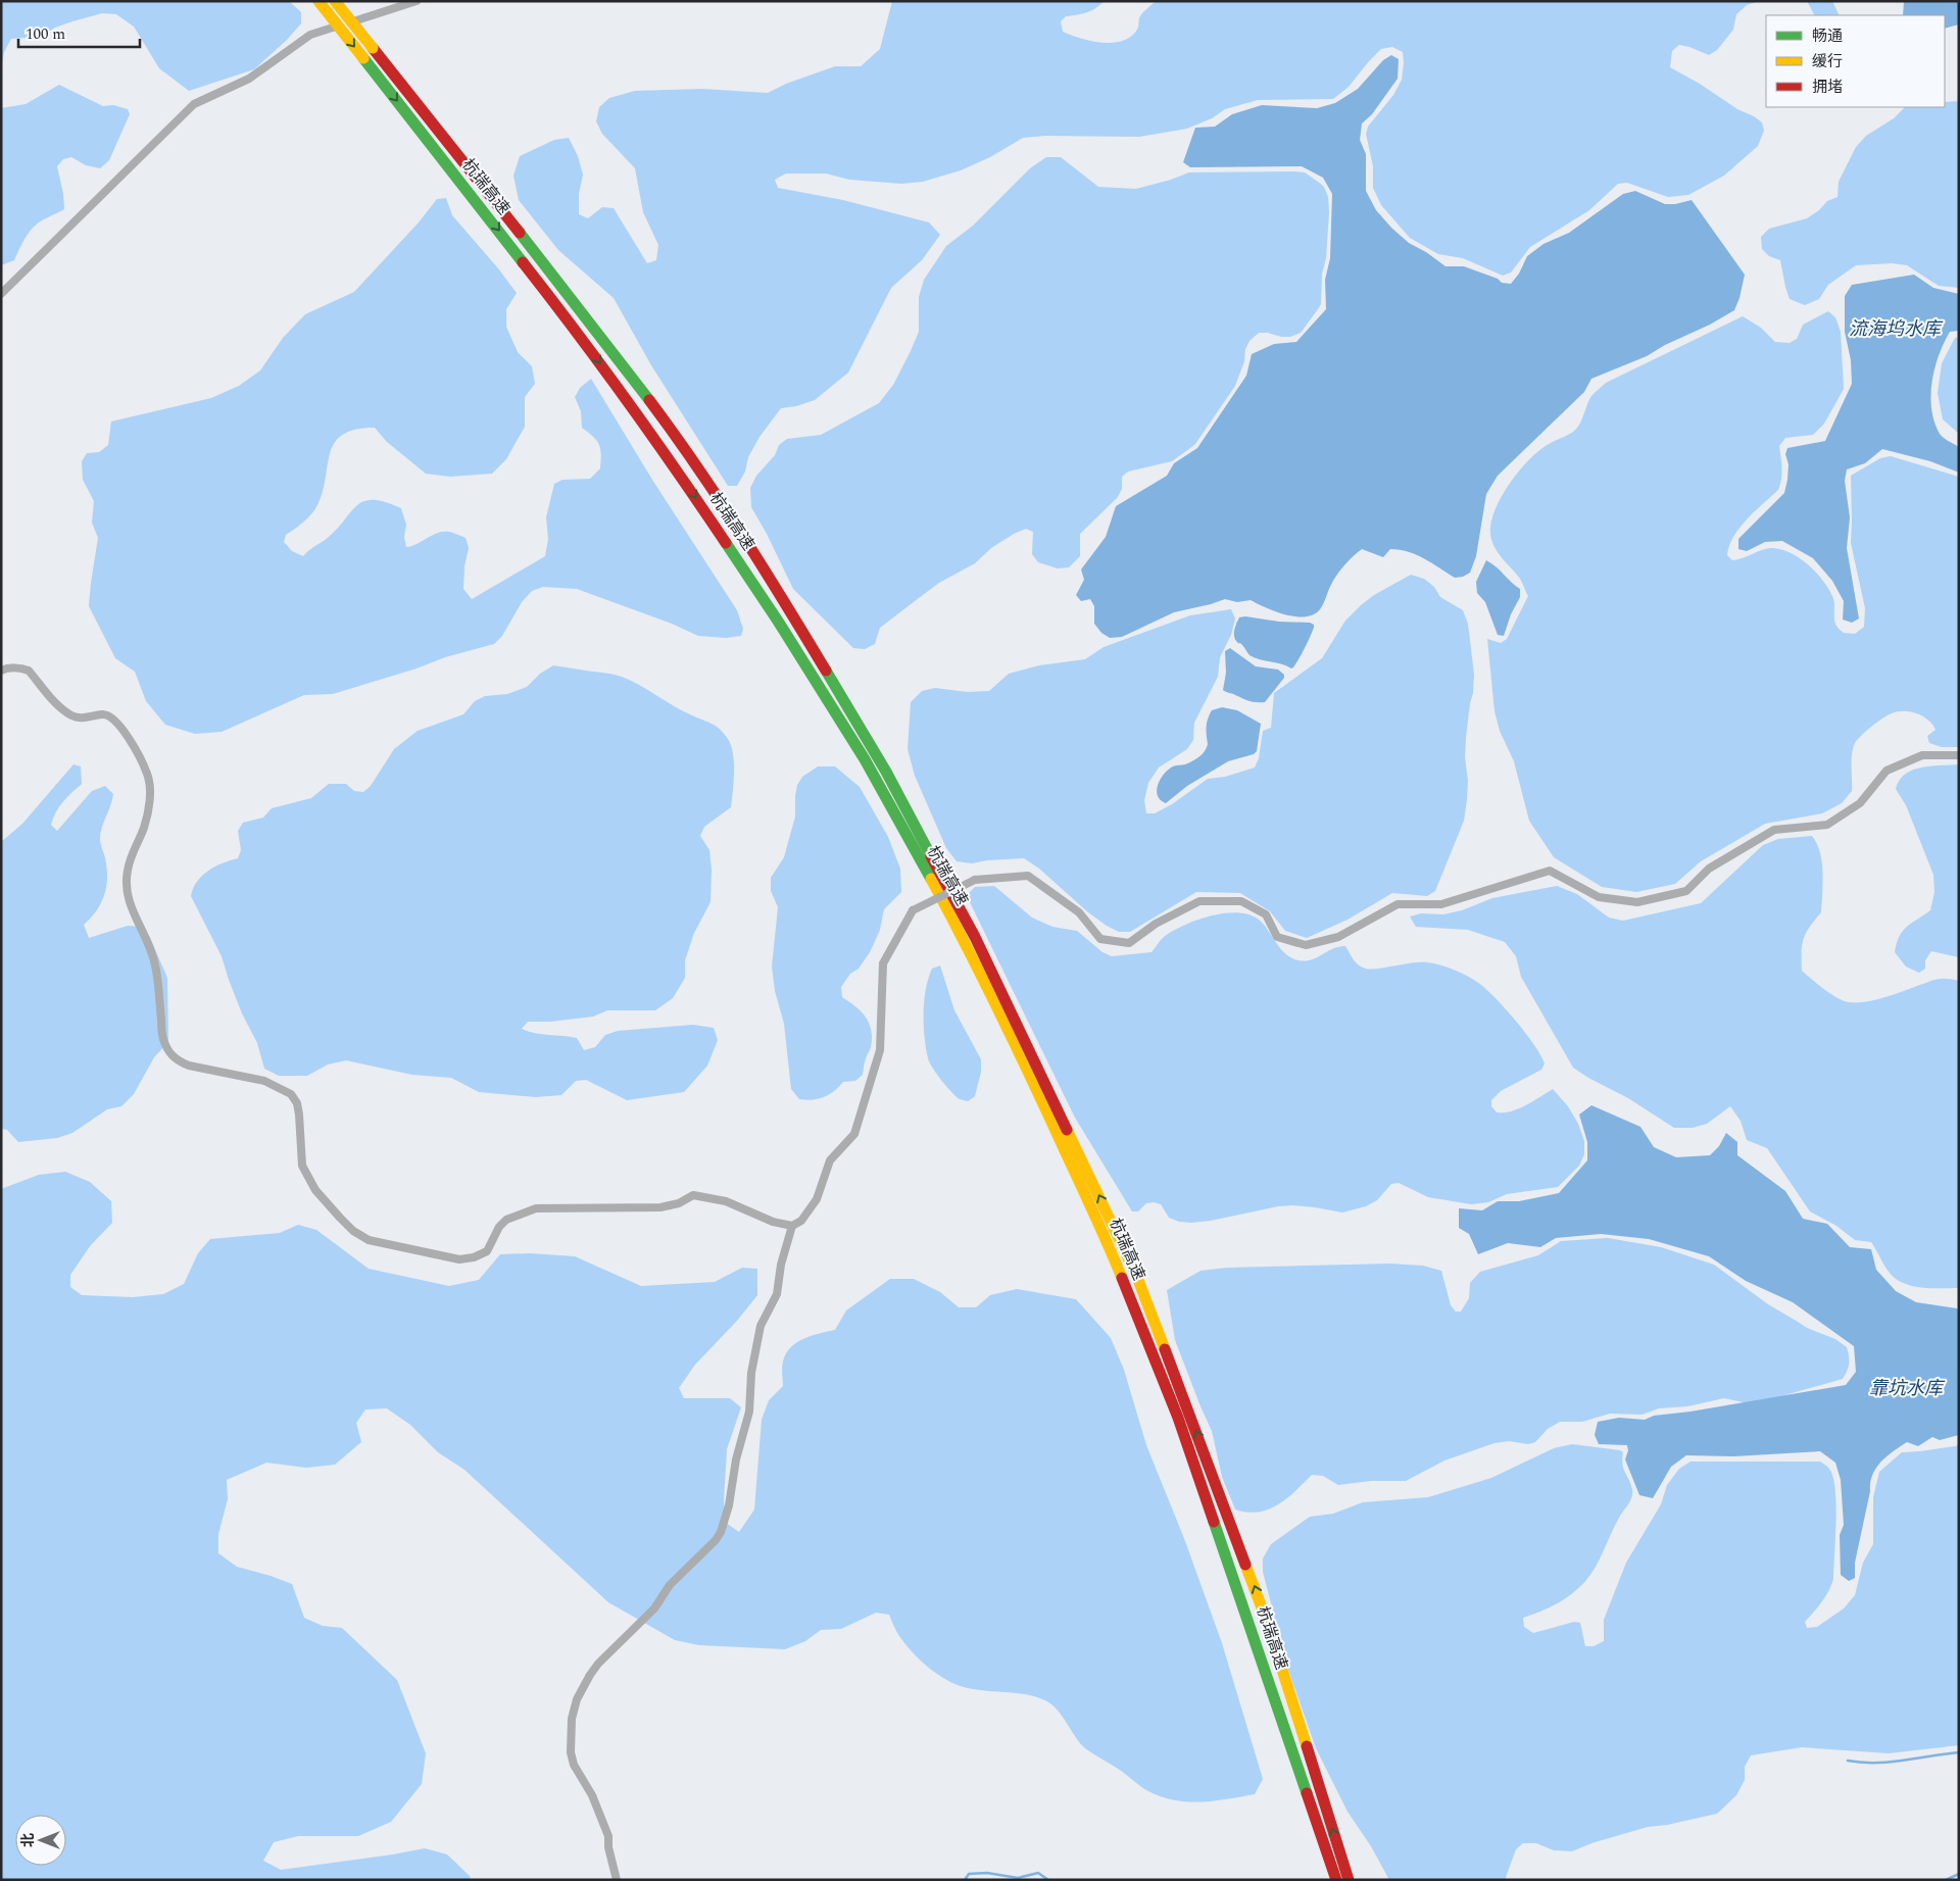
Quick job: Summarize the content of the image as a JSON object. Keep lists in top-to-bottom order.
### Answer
{
  "streets": {
    "highway": ["杭瑞高速"]
  },
  "water": ["流海坞水库", "靠坑水库"],
  "legend": ["畅通", "缓行", "拥堵"],
  "scale_bar": "100 m",
  "north": "left"
}
